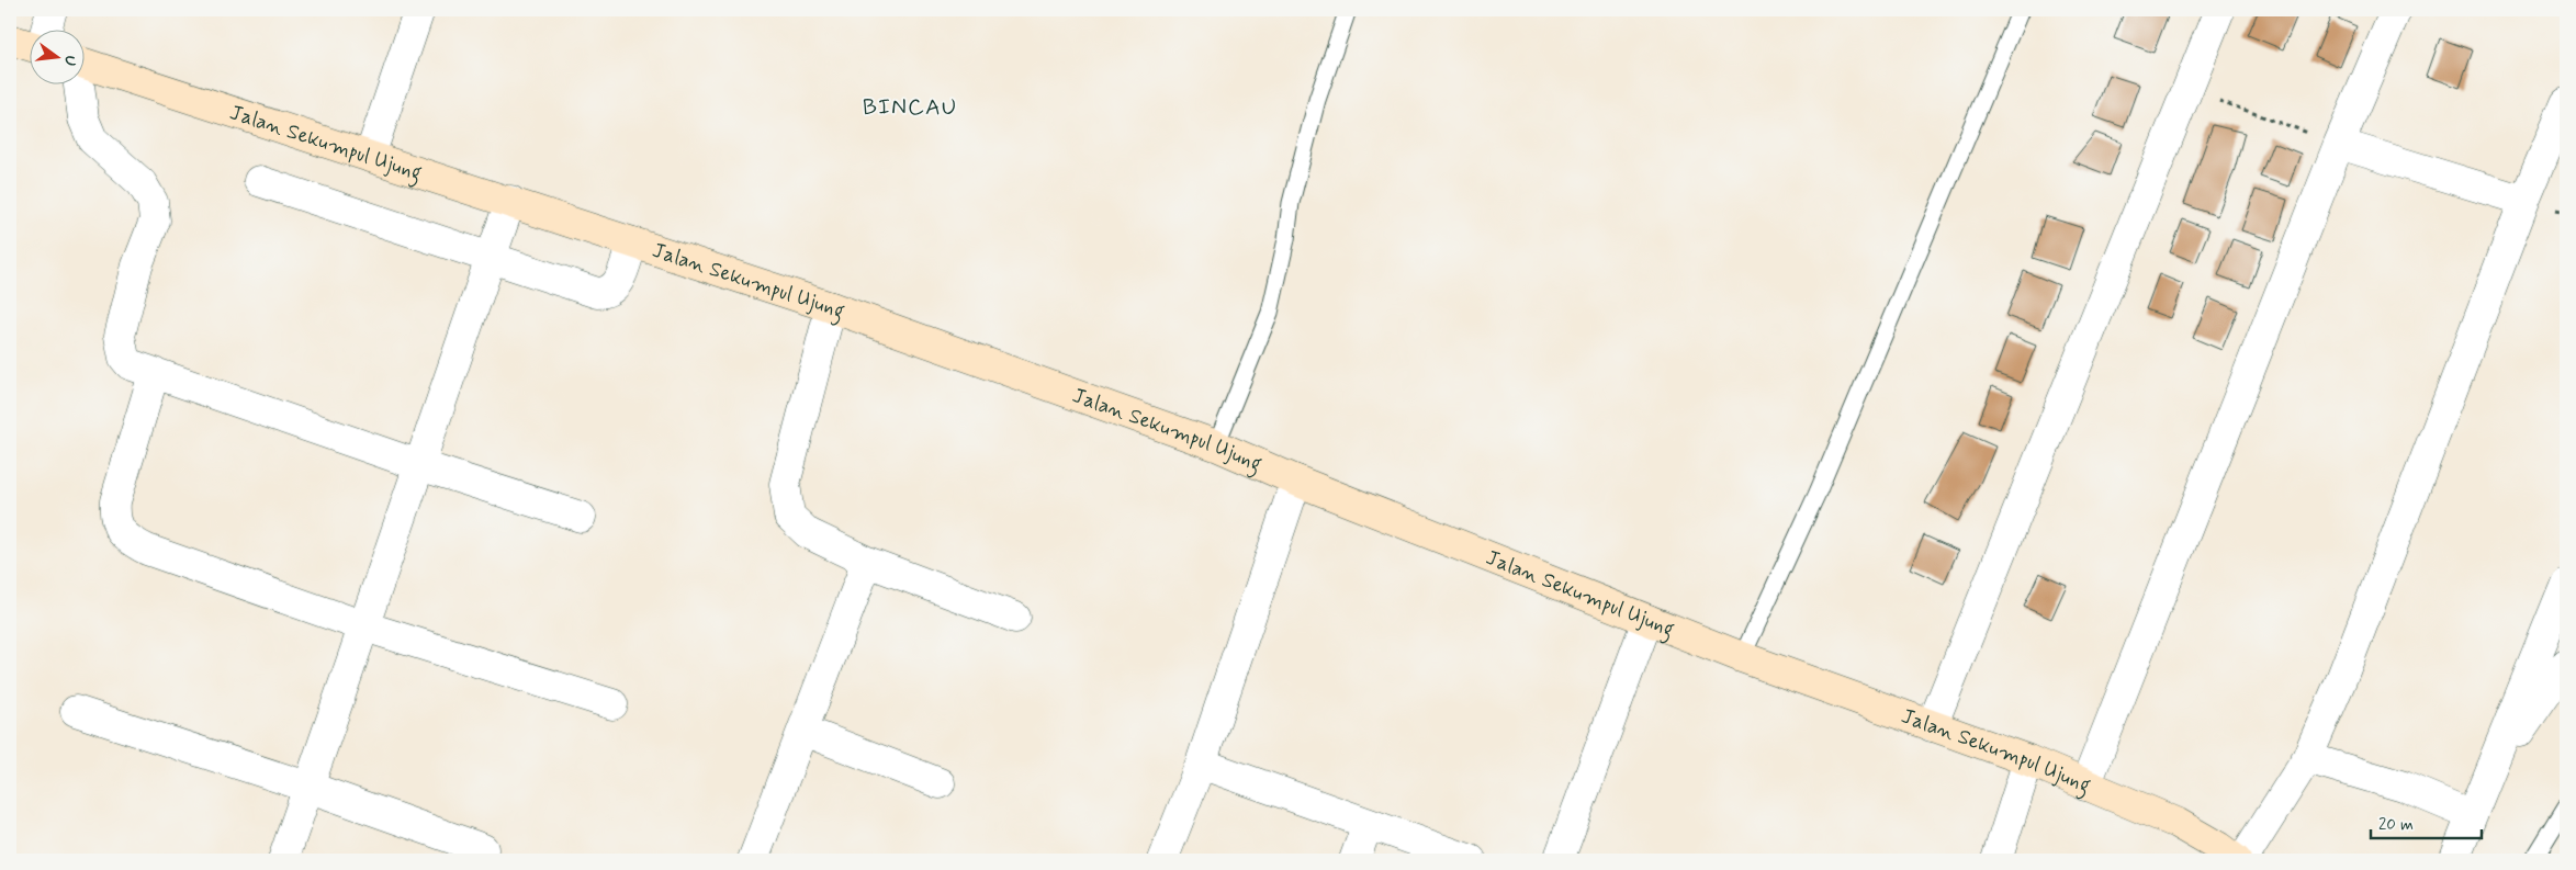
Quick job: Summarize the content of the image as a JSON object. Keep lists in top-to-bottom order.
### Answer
{
  "streets": {
    "main road": ["Jalan Sekumpul Ujung"]
  },
  "districts": ["BINCAU"],
  "scale_bar": "20 m",
  "north": "right"
}
